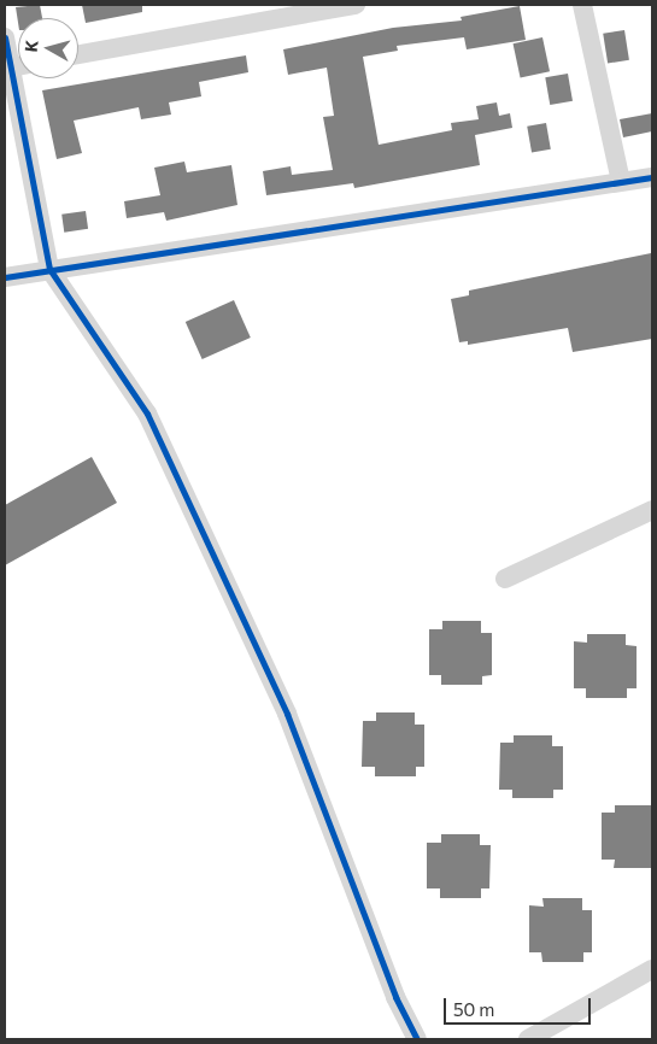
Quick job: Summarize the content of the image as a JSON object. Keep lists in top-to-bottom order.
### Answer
{
  "scale_bar": "50 m",
  "north": "left"
}
